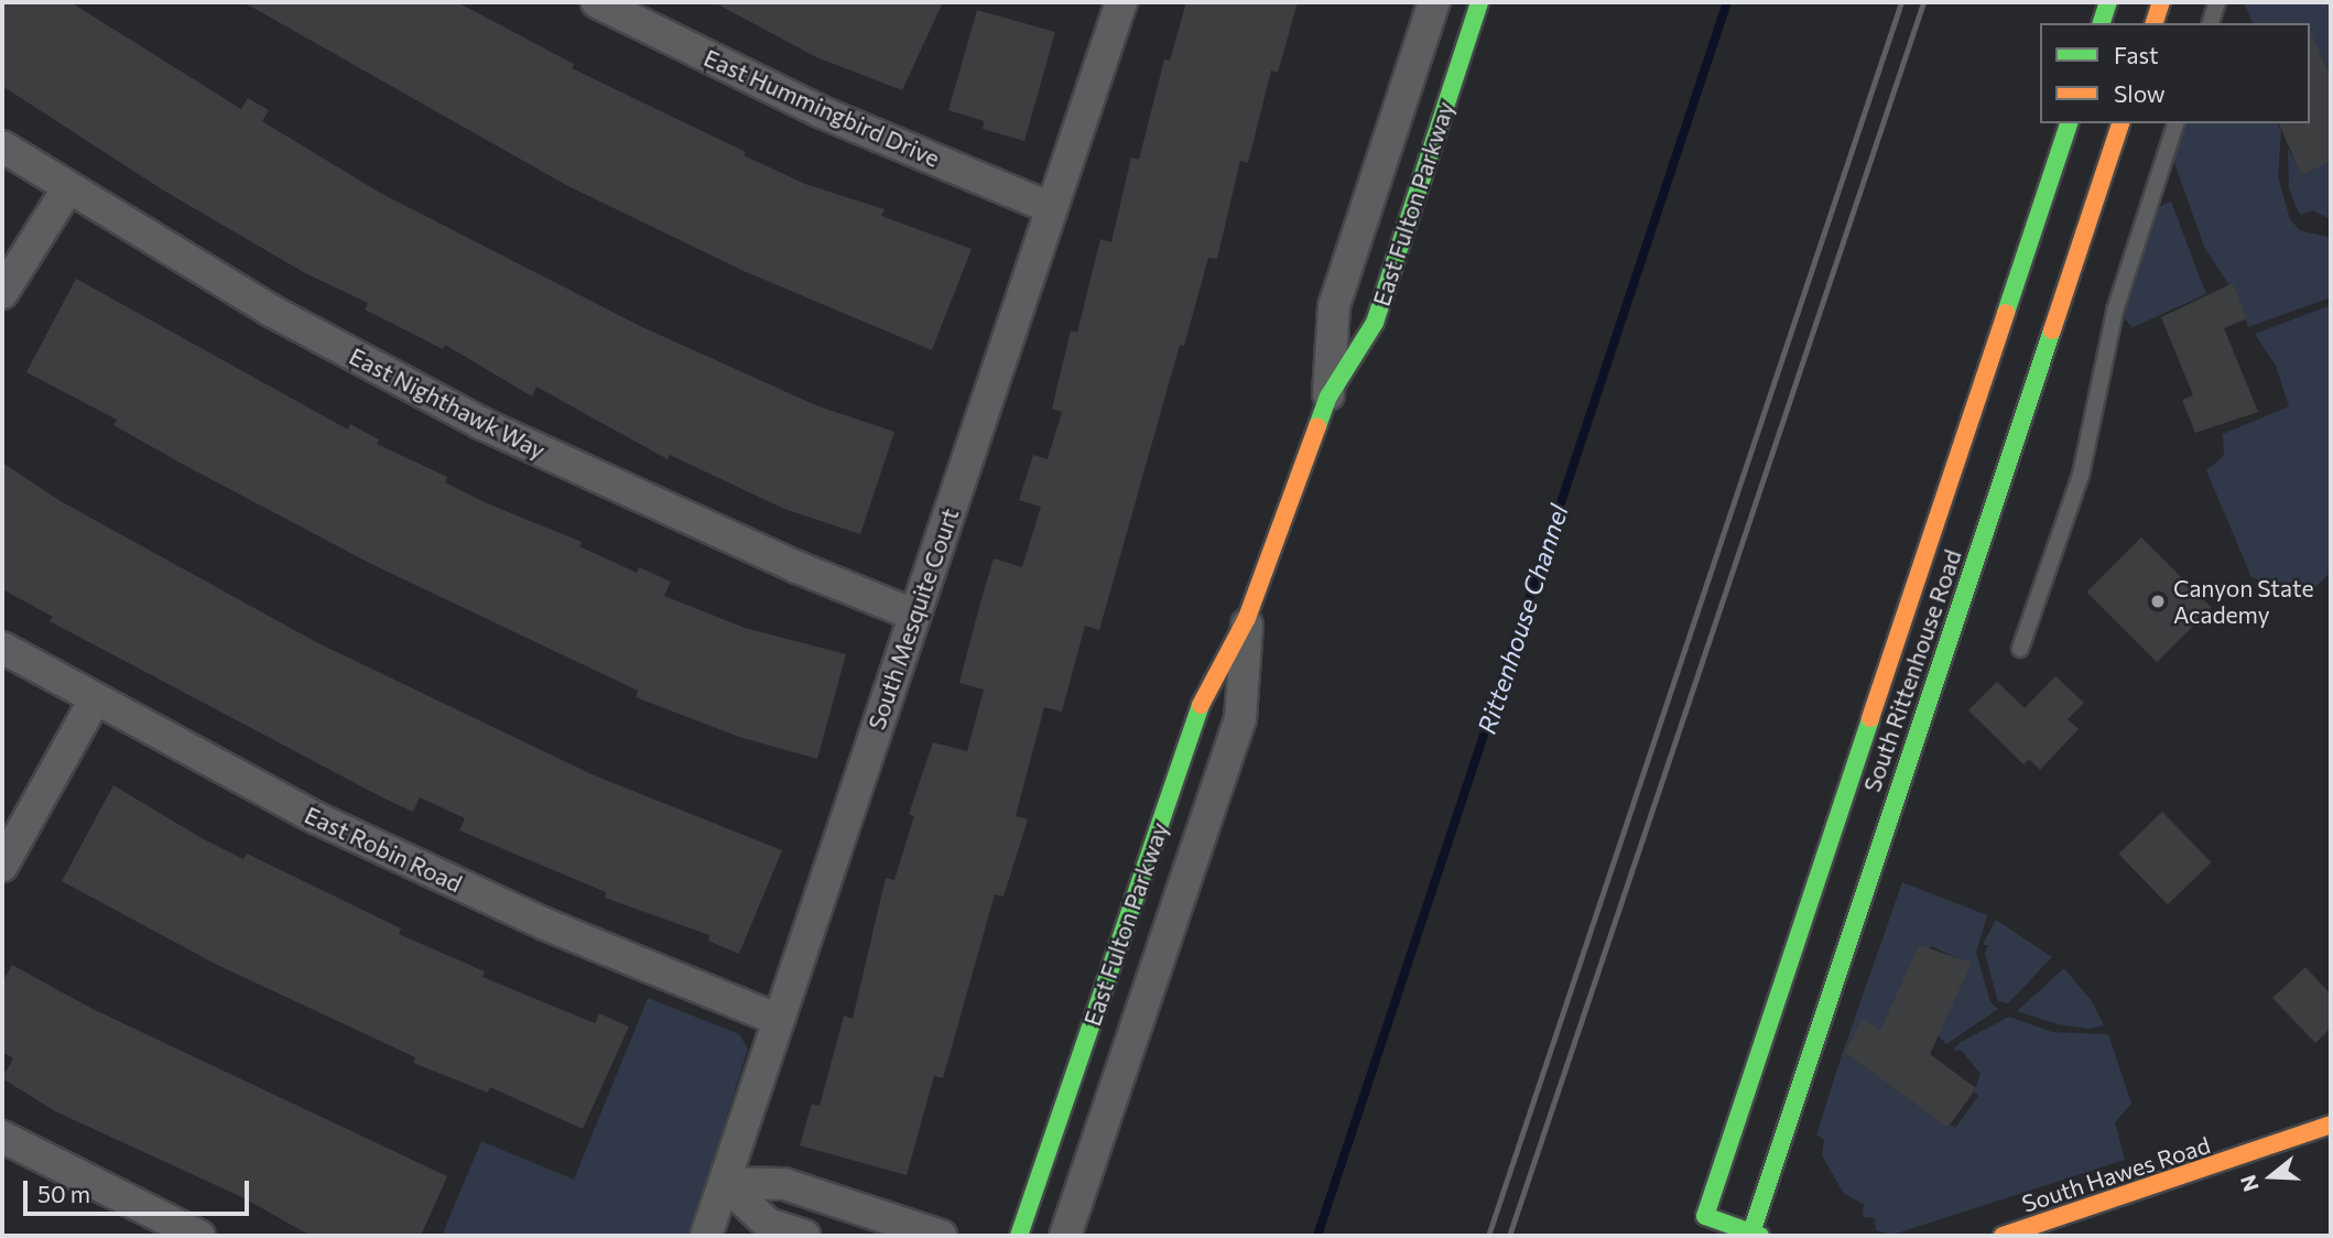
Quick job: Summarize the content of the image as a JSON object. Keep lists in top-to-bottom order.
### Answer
{
  "streets": {
    "main road": ["East Fulton Parkway", "South Rittenhouse Road", "South Hawes Road"],
    "street": [
      "East Hummingbird Drive",
      "East Nighthawk Way",
      "South Mesquite Court",
      "East Robin Road"
    ]
  },
  "crossings": [
    ["East Hummingbird Drive", "South Mesquite Court"],
    ["East Nighthawk Way", "South Mesquite Court"],
    ["South Mesquite Court", "East Robin Road"]
  ],
  "water": ["Rittenhouse Channel"],
  "places": ["Canyon State Academy"],
  "legend": ["Fast", "Slow"],
  "scale_bar": "50 m",
  "north": "left"
}
